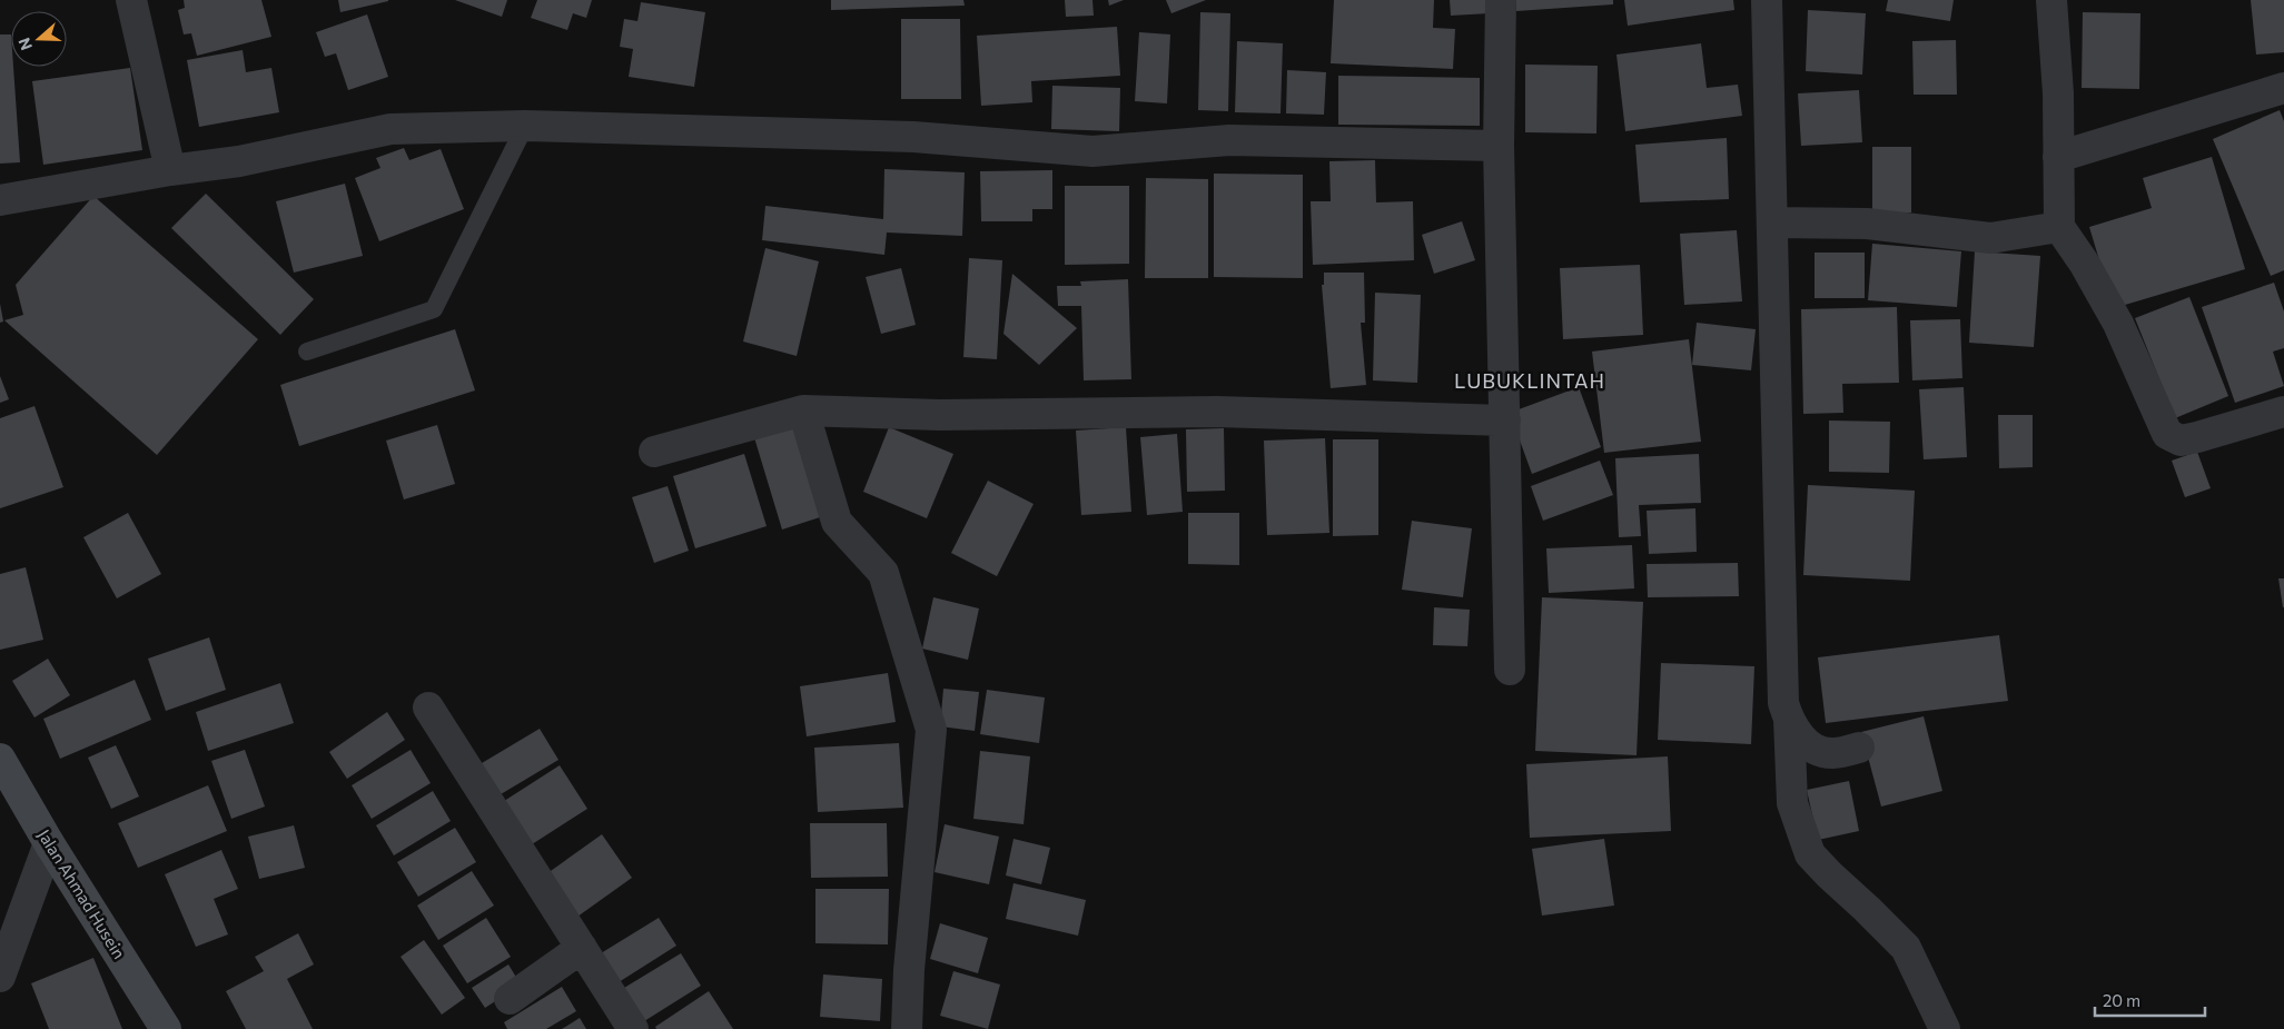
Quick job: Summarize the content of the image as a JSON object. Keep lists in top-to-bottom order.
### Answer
{
  "streets": {
    "main road": ["Jalan Ahmad Husein"]
  },
  "districts": ["LUBUKLINTAH"],
  "scale_bar": "20 m",
  "north": "left"
}
